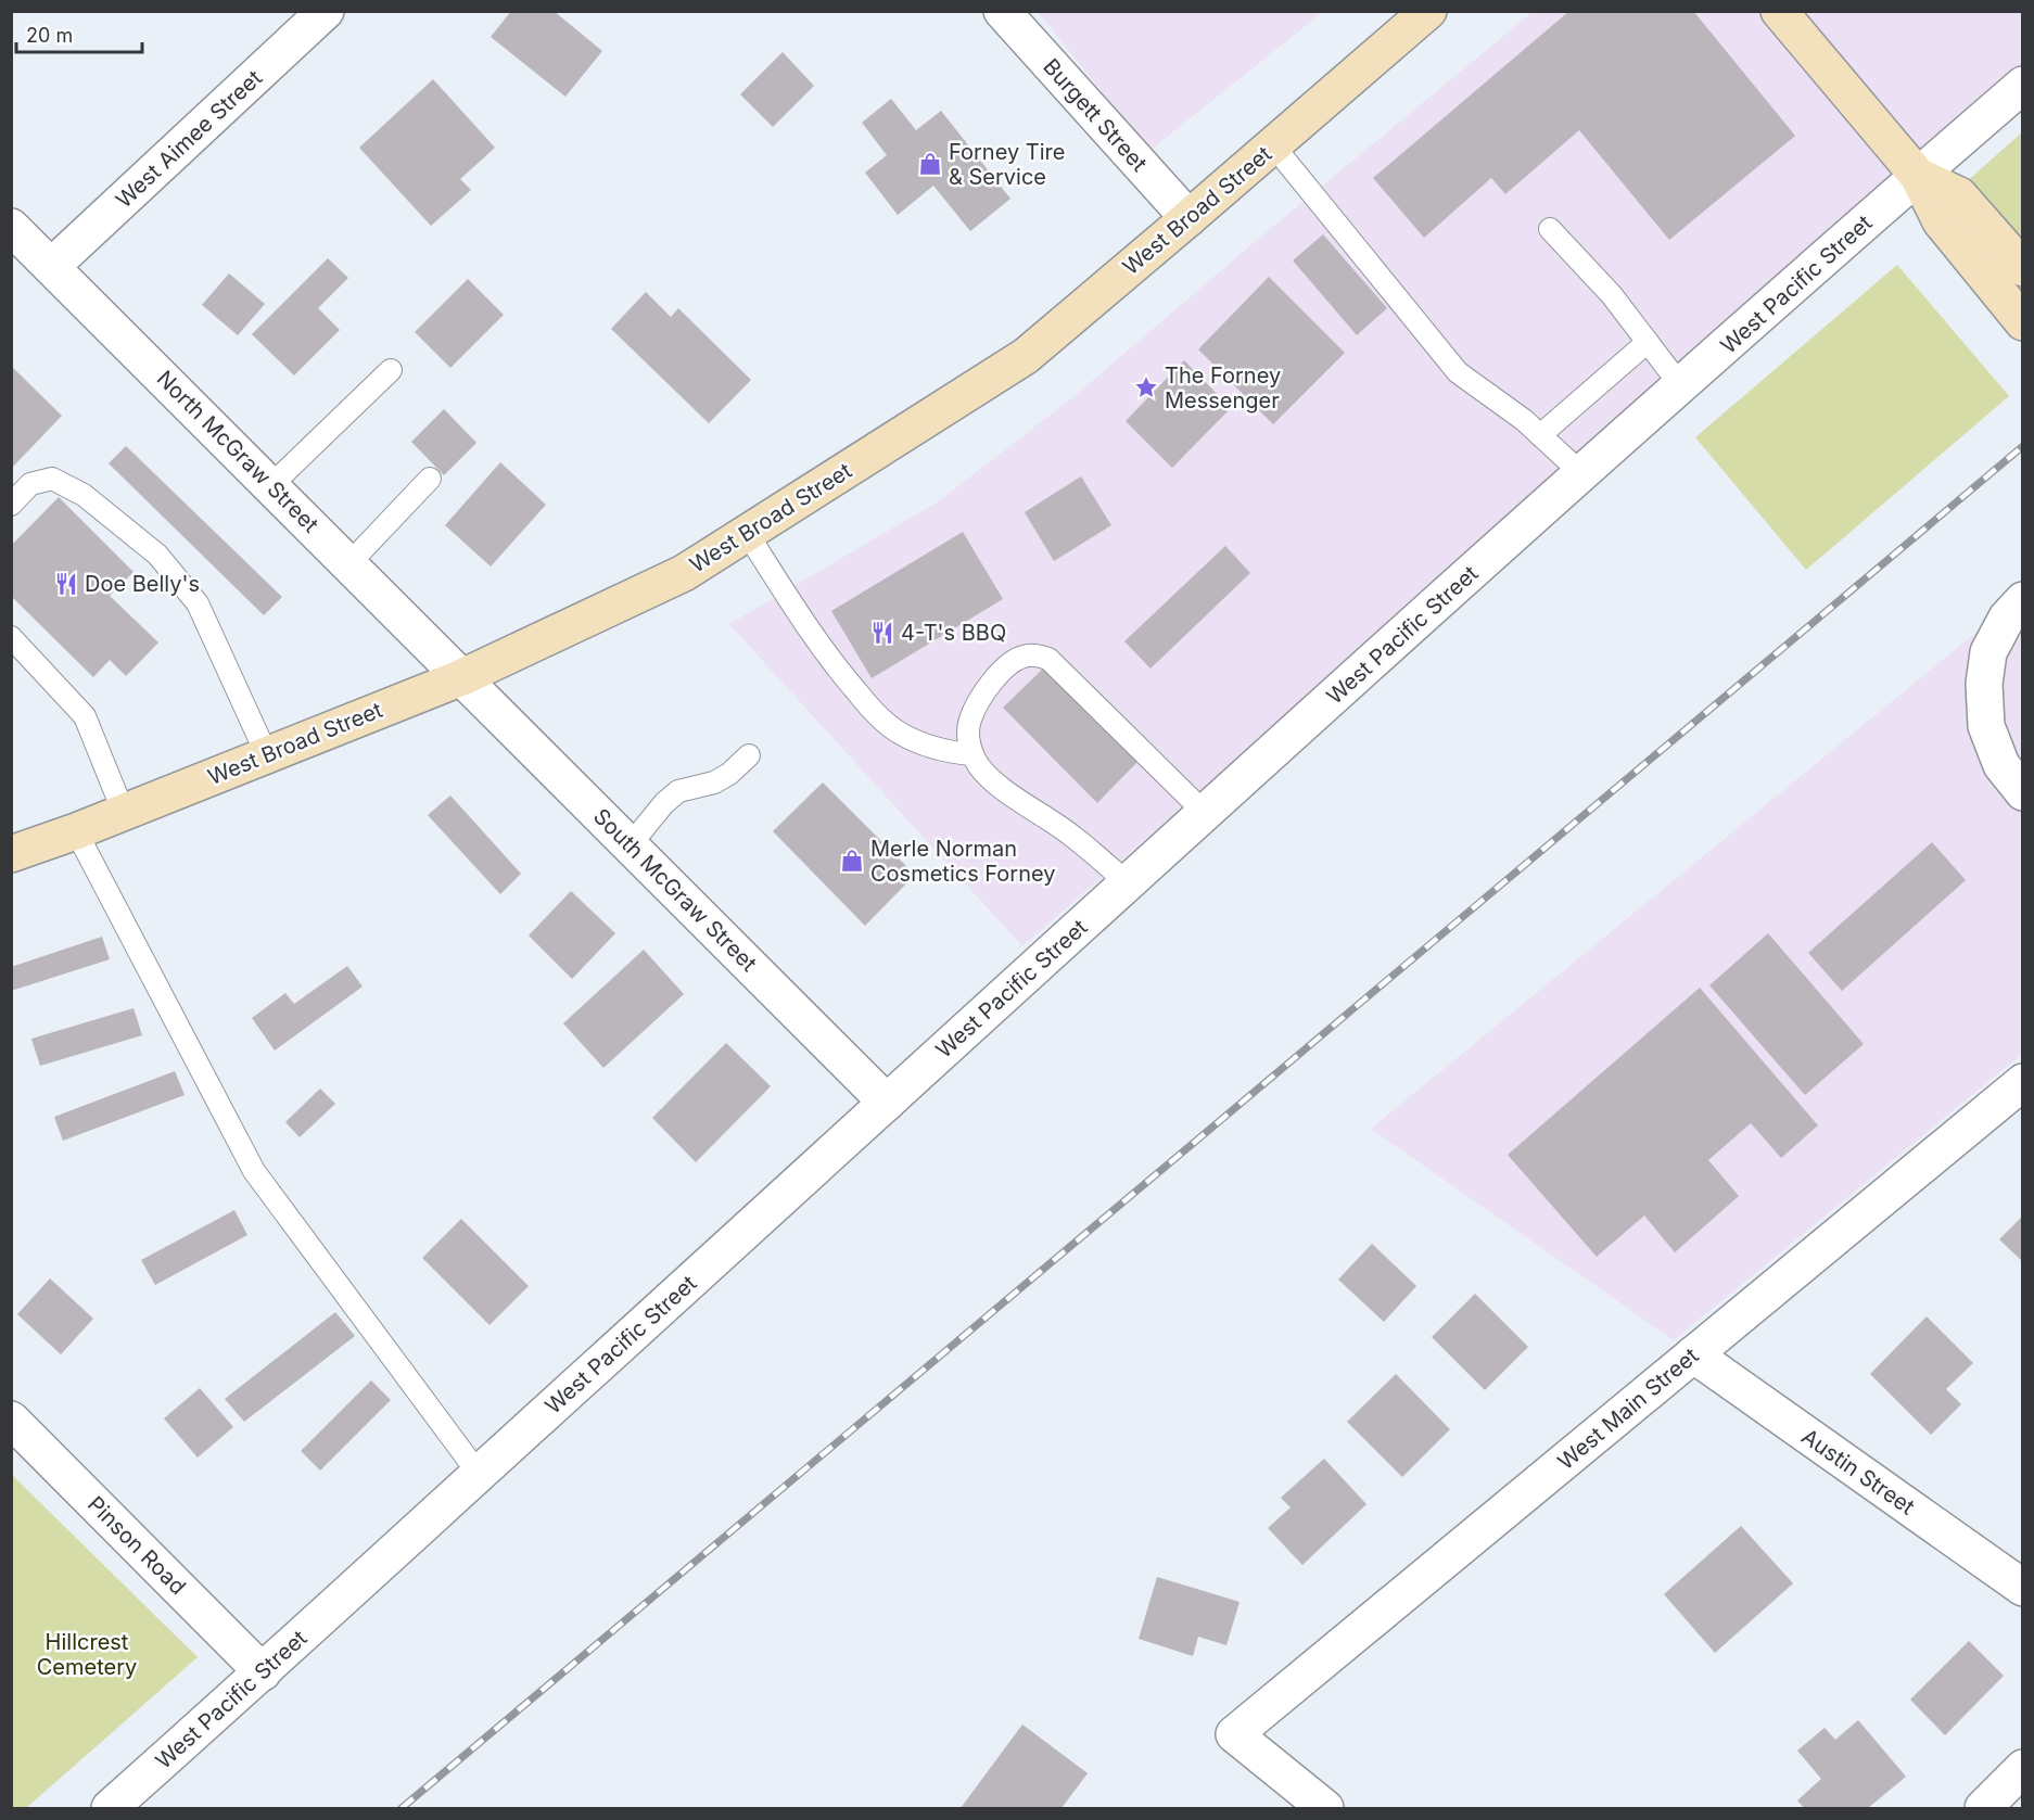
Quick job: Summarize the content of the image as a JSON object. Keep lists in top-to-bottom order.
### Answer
{
  "streets": {
    "main road": ["West Broad Street"],
    "street": [
      "Burgett Street",
      "West Aimee Street",
      "West Pacific Street",
      "North McGraw Street",
      "South McGraw Street",
      "West Main Street",
      "Austin Street",
      "Pinson Road"
    ]
  },
  "crossings": [
    ["Burgett Street", "West Broad Street"],
    ["West Aimee Street", "North McGraw Street"],
    ["West Broad Street", "North McGraw Street"],
    ["West Broad Street", "South McGraw Street"],
    ["West Pacific Street", "South McGraw Street"],
    ["West Pacific Street", "Pinson Road"],
    ["North McGraw Street", "South McGraw Street"],
    ["West Main Street", "Austin Street"]
  ],
  "parks": ["Hillcrest Cemetery"],
  "places": {
    "shop": ["Forney Tire & Service", "Merle Norman Cosmetics Forney"],
    "place": ["The Forney Messenger"],
    "restaurant": ["Doe Belly's", "4-T's BBQ"]
  },
  "scale_bar": "20 m"
}
